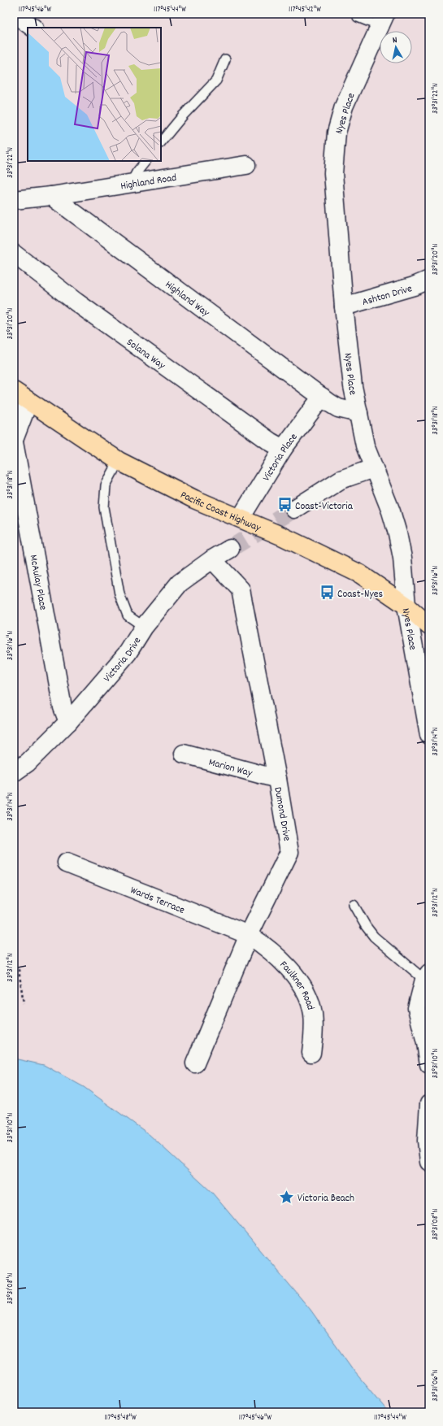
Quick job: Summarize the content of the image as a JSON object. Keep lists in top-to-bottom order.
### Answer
{
  "streets": {
    "highway": ["Pacific Coast Highway"],
    "street": [
      "Nyes Place",
      "Highland Road",
      "Ashton Drive",
      "Highland Way",
      "Solana Way",
      "Victoria Place",
      "McAulay Place",
      "Victoria Drive",
      "Marion Way",
      "Dumond Drive",
      "Wards Terrace",
      "Faulkner Road"
    ]
  },
  "crossings": [
    ["Nyes Place", "Ashton Drive"],
    ["Nyes Place", "Highland Way"],
    ["Nyes Place", "Pacific Coast Highway"],
    ["Highland Road", "Highland Way"],
    ["Highland Way", "Victoria Place"],
    ["Solana Way", "Victoria Place"],
    ["Victoria Place", "Pacific Coast Highway"],
    ["Pacific Coast Highway", "McAulay Place"],
    ["McAulay Place", "Victoria Drive"],
    ["Victoria Drive", "Dumond Drive"],
    ["Marion Way", "Dumond Drive"],
    ["Dumond Drive", "Wards Terrace"],
    ["Dumond Drive", "Faulkner Road"],
    ["Wards Terrace", "Faulkner Road"]
  ],
  "places": {
    "bus stop": ["Coast-Victoria", "Coast-Nyes"],
    "place": ["Victoria Beach"]
  },
  "north": "top",
  "coordinates": [
    "117°45'46\"W",
    "117°45'44\"W",
    "117°45'42\"W",
    "33°31'22\"N",
    "33°31'20\"N",
    "33°31'18\"N",
    "33°31'16\"N",
    "33°31'14\"N",
    "33°31'12\"N",
    "33°31'10\"N",
    "33°31'08\"N",
    "33°31'06\"N",
    "117°45'48\"W"
  ]
}
